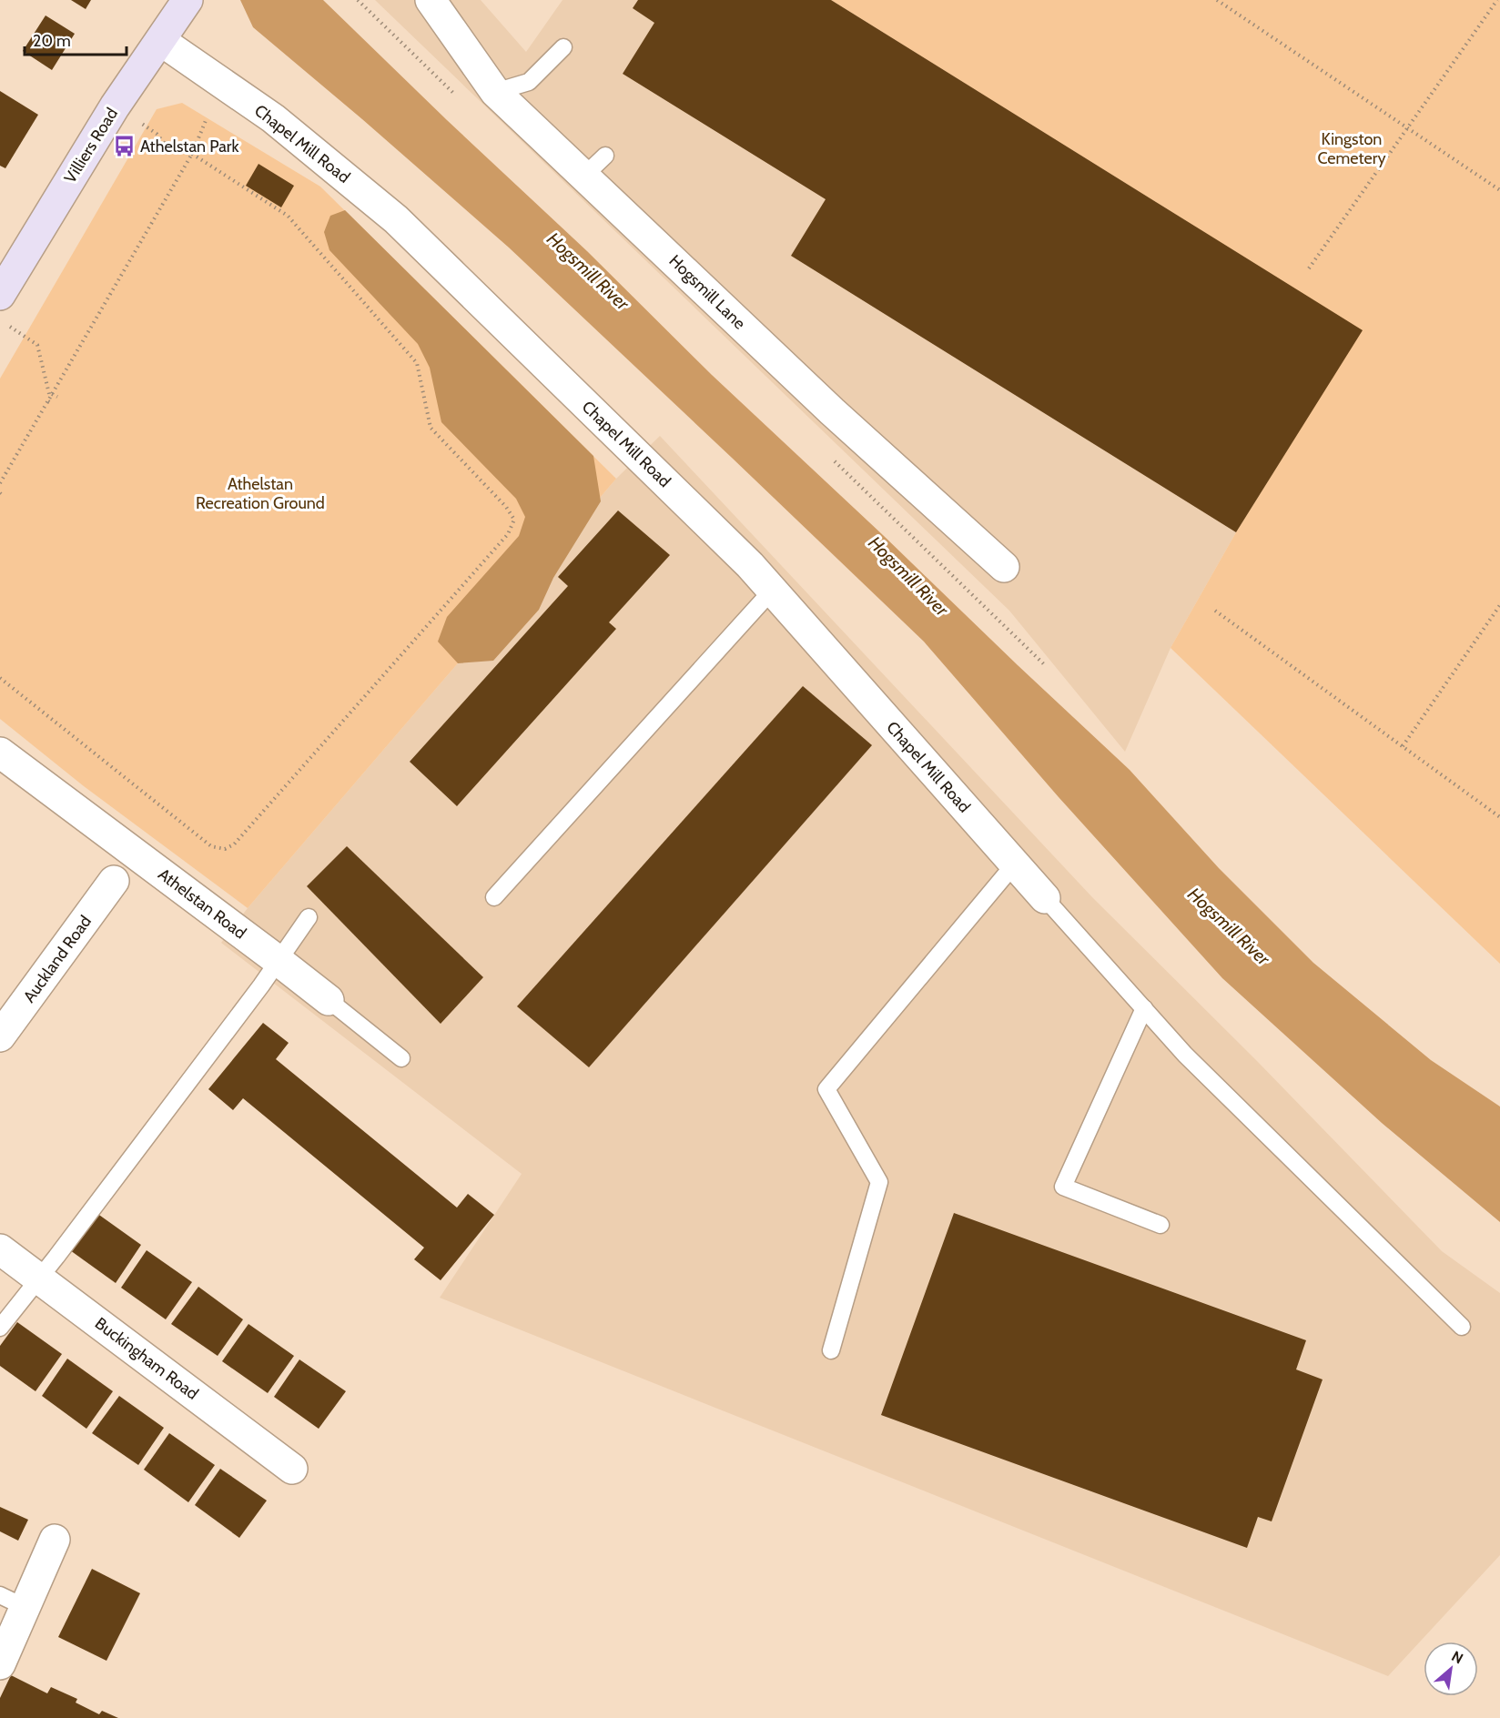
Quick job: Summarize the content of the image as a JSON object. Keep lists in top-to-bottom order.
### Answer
{
  "streets": {
    "street": [
      "Chapel Mill Road",
      "Villiers Road",
      "Hogsmill Lane",
      "Athelstan Road",
      "Auckland Road",
      "Buckingham Road"
    ]
  },
  "crossings": [
    ["Chapel Mill Road", "Villiers Road"]
  ],
  "water": ["Hogsmill River"],
  "parks": ["Kingston Cemetery", "Athelstan Recreation Ground"],
  "places": {
    "bus stop": ["Athelstan Park"]
  },
  "scale_bar": "20 m",
  "north": "top right"
}
